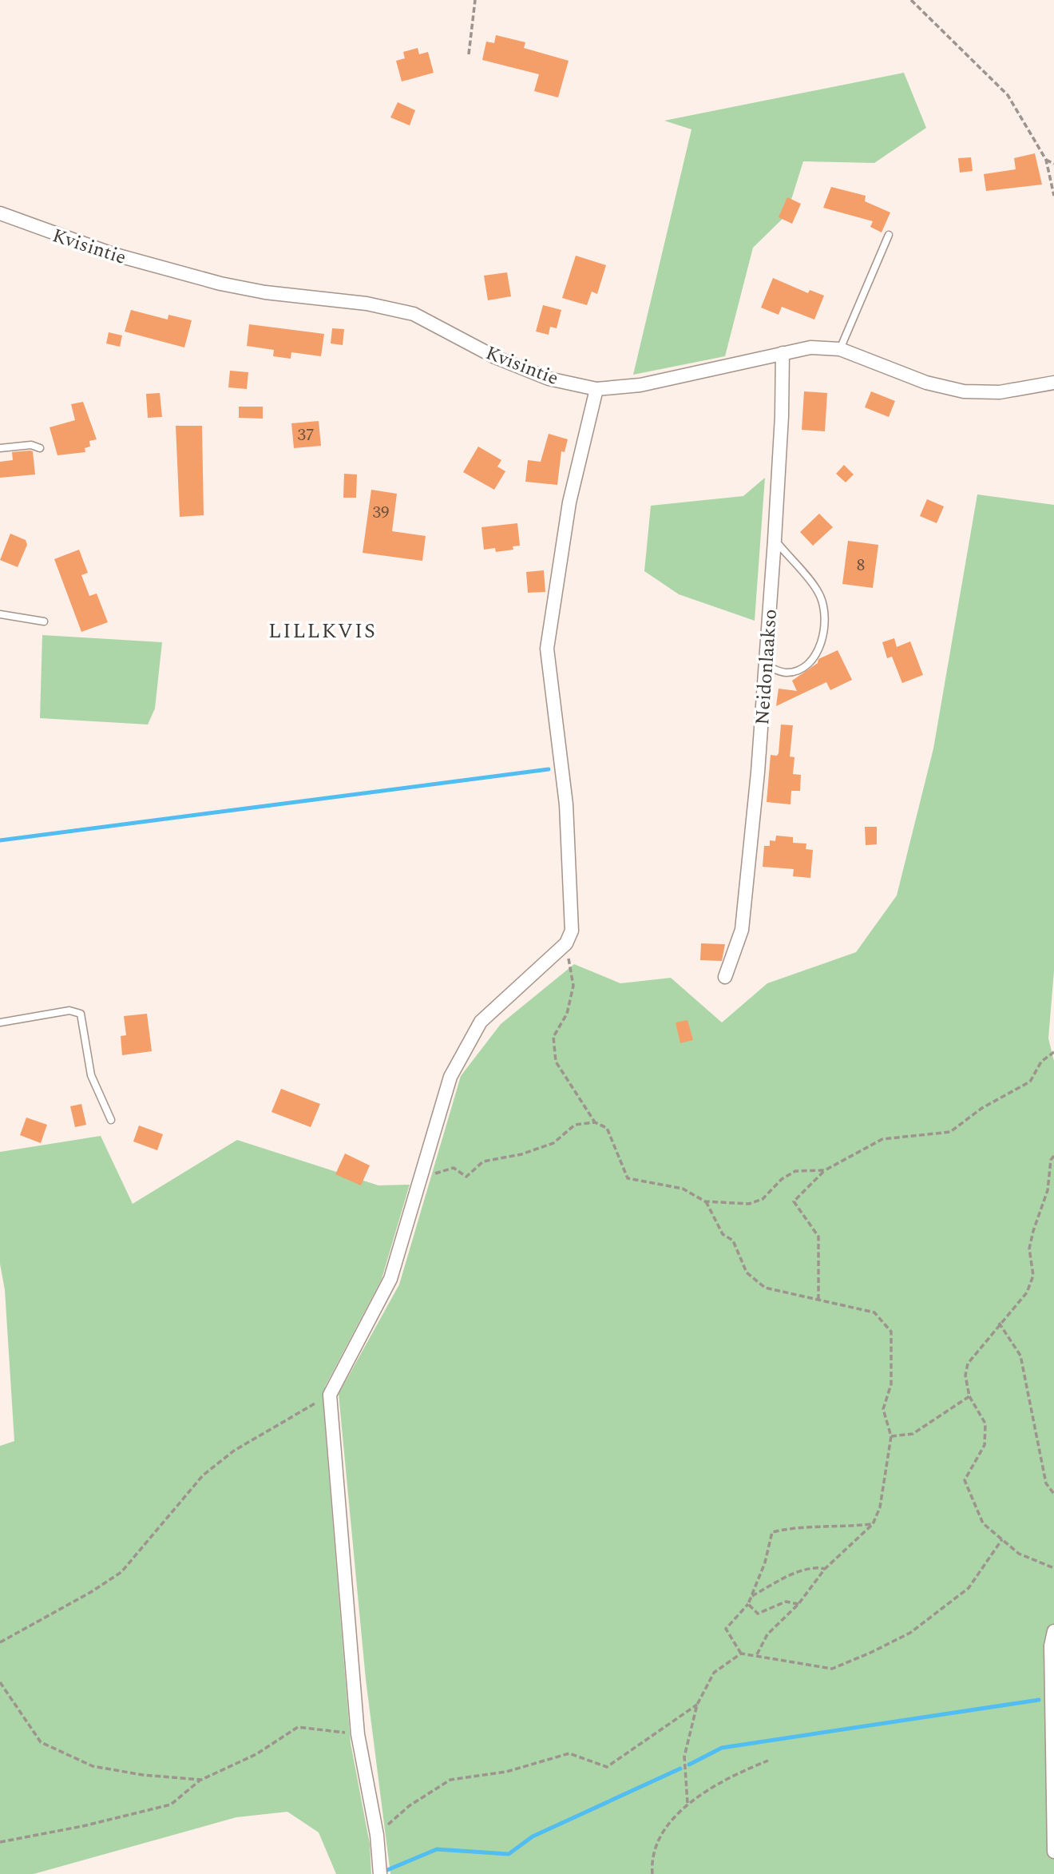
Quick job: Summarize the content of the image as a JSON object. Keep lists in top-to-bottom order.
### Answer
{
  "streets": {
    "street": ["Kvisintie", "Neidonlaakso"]
  },
  "crossings": [
    ["Kvisintie", "Neidonlaakso"]
  ],
  "districts": ["LILLKVIS"],
  "house_numbers": ["37", "39", "8"]
}
